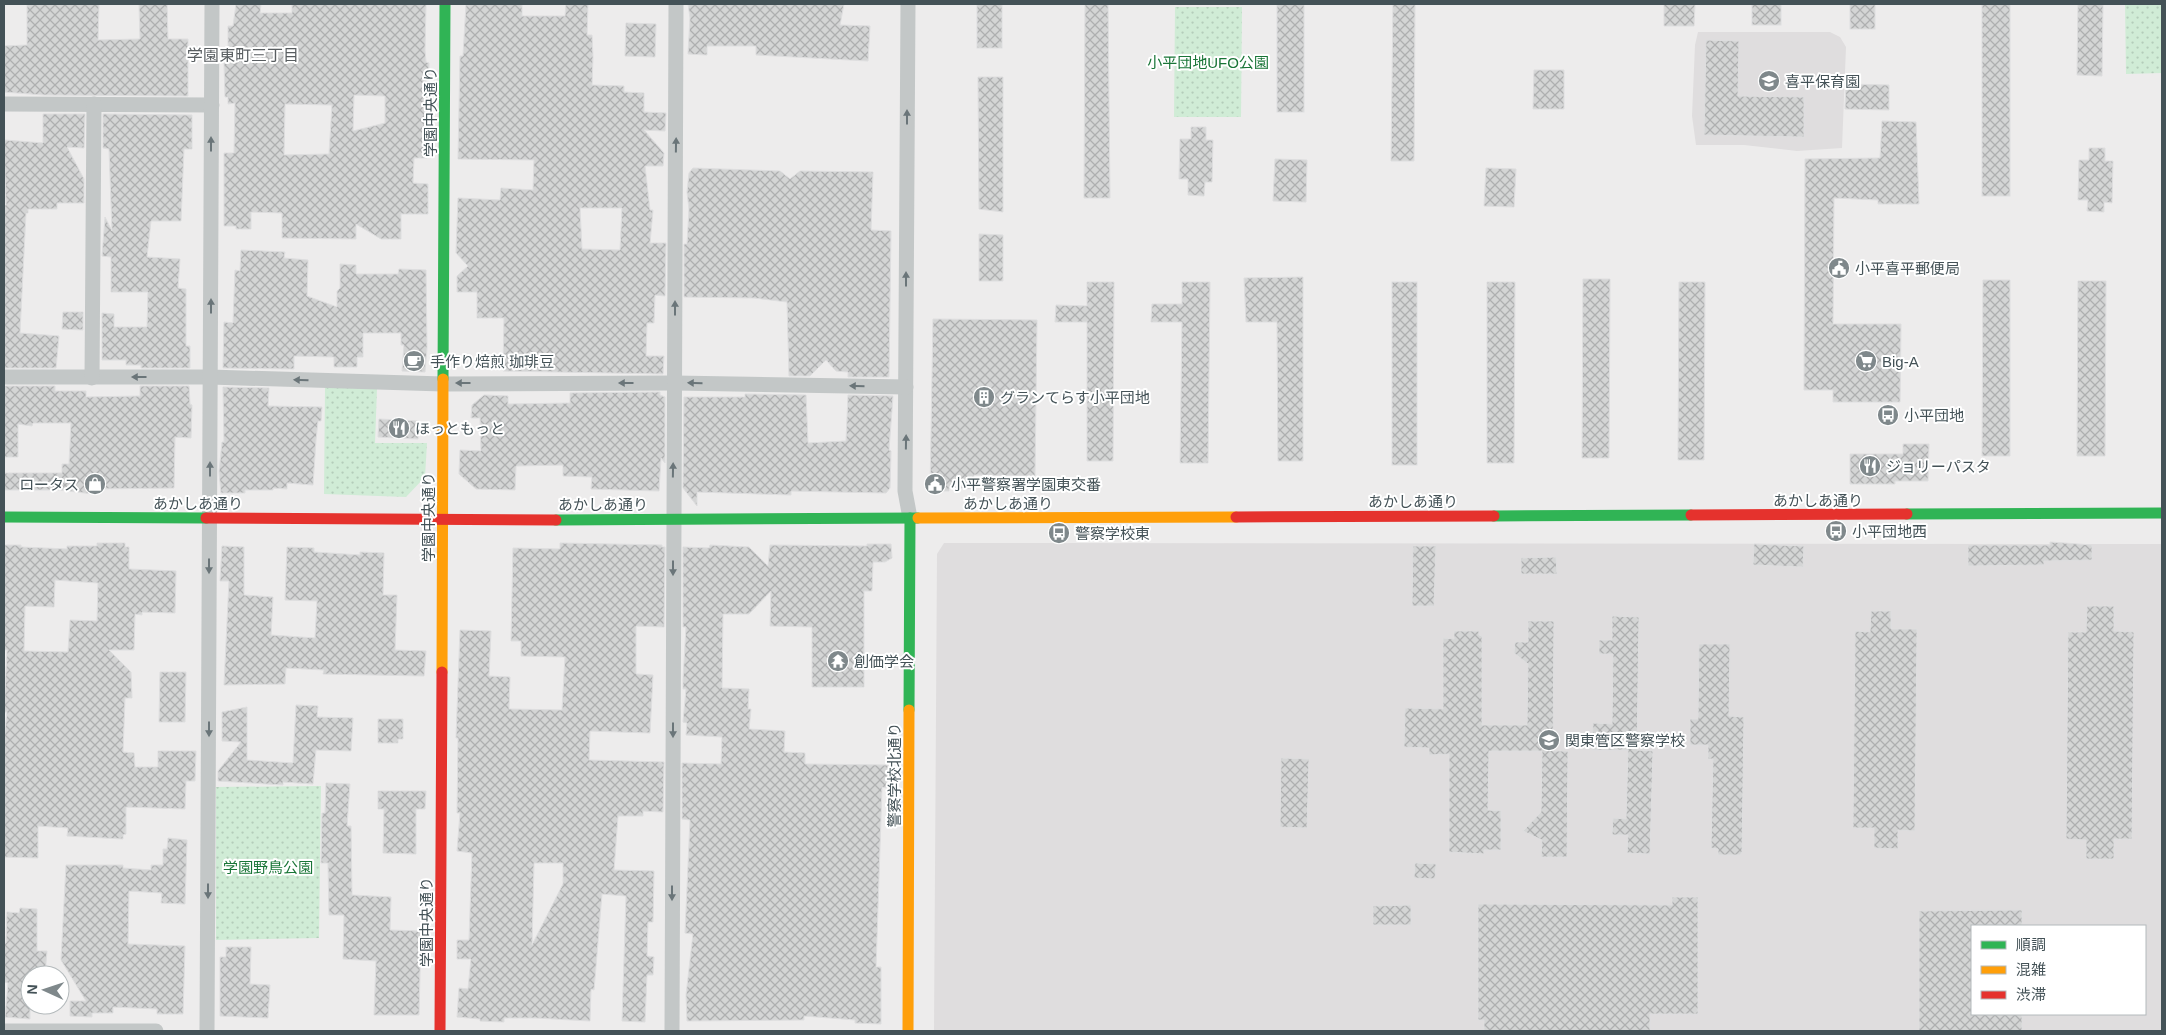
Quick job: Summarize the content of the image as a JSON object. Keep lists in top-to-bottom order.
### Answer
{
  "streets": {
    "street": ["学園中央通り", "あかしあ通り", "警察学校北通り"]
  },
  "crossings": [
    ["学園中央通り", "あかしあ通り"],
    ["あかしあ通り", "警察学校北通り"]
  ],
  "districts": ["学園東町三丁目"],
  "parks": ["小平団地UFO公園", "学園野鳥公園"],
  "places": {
    "school or university": ["喜平保育園", "関東管区警察学校"],
    "public building": ["小平喜平郵便局", "小平警察署学園東交番"],
    "cafe": ["手作り焙煎 珈琲豆"],
    "supermarket": ["Big-A"],
    "building": ["グランてらす小平団地"],
    "bus stop": ["小平団地", "小平団地西", "警察学校東"],
    "restaurant": ["ほっともっと", "ジョリーパスタ"],
    "shop": ["ロータス"],
    "temple": ["創価学会"]
  },
  "legend": ["順調", "混雑", "渋滞"],
  "north": "left"
}
